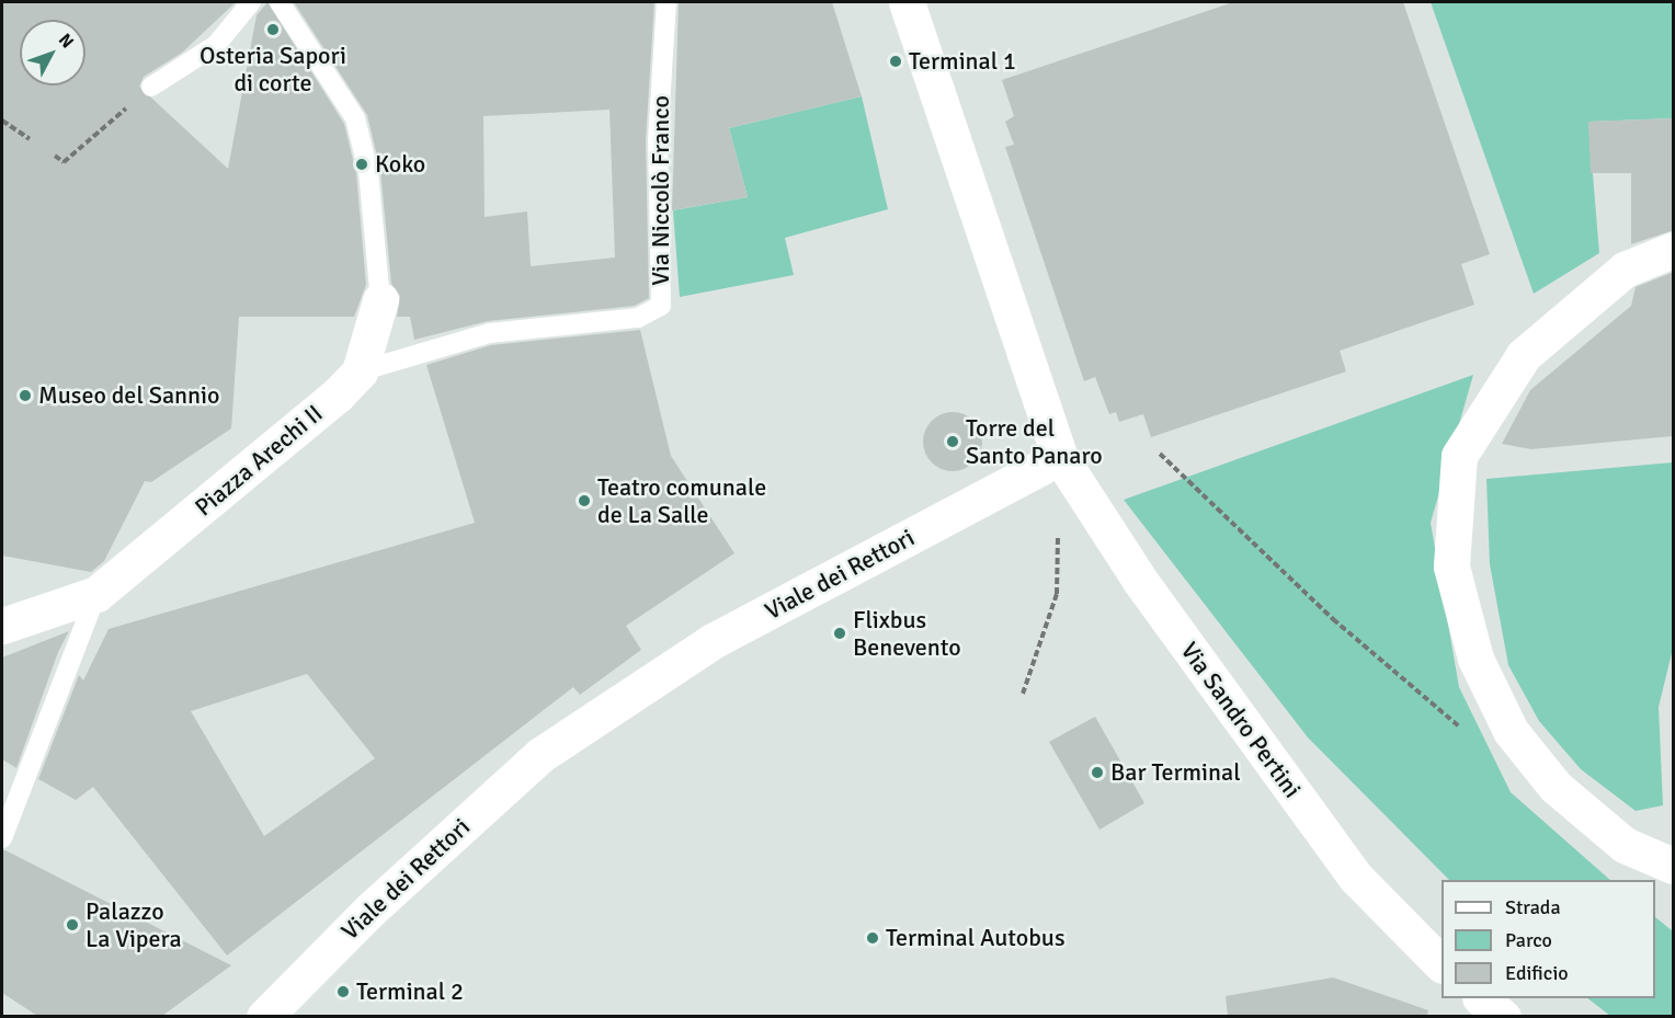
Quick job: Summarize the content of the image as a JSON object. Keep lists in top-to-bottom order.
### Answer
{
  "streets": {
    "street": ["Piazza Arechi II", "Viale dei Rettori", "Via Sandro Pertini"],
    "lane": ["Via Niccolò Franco"]
  },
  "crossings": [
    ["Via Niccolò Franco", "Piazza Arechi II"],
    ["Viale dei Rettori", "Via Sandro Pertini"]
  ],
  "places": [
    "Osteria Sapori di corte",
    "Terminal 1",
    "Koko",
    "Museo del Sannio",
    "Torre del Santo Panaro",
    "Teatro comunale de La Salle",
    "Flixbus Benevento",
    "Bar Terminal",
    "Palazzo La Vipera",
    "Terminal Autobus",
    "Terminal 2"
  ],
  "legend": ["Strada", "Parco", "Edificio"],
  "north": "top right"
}
